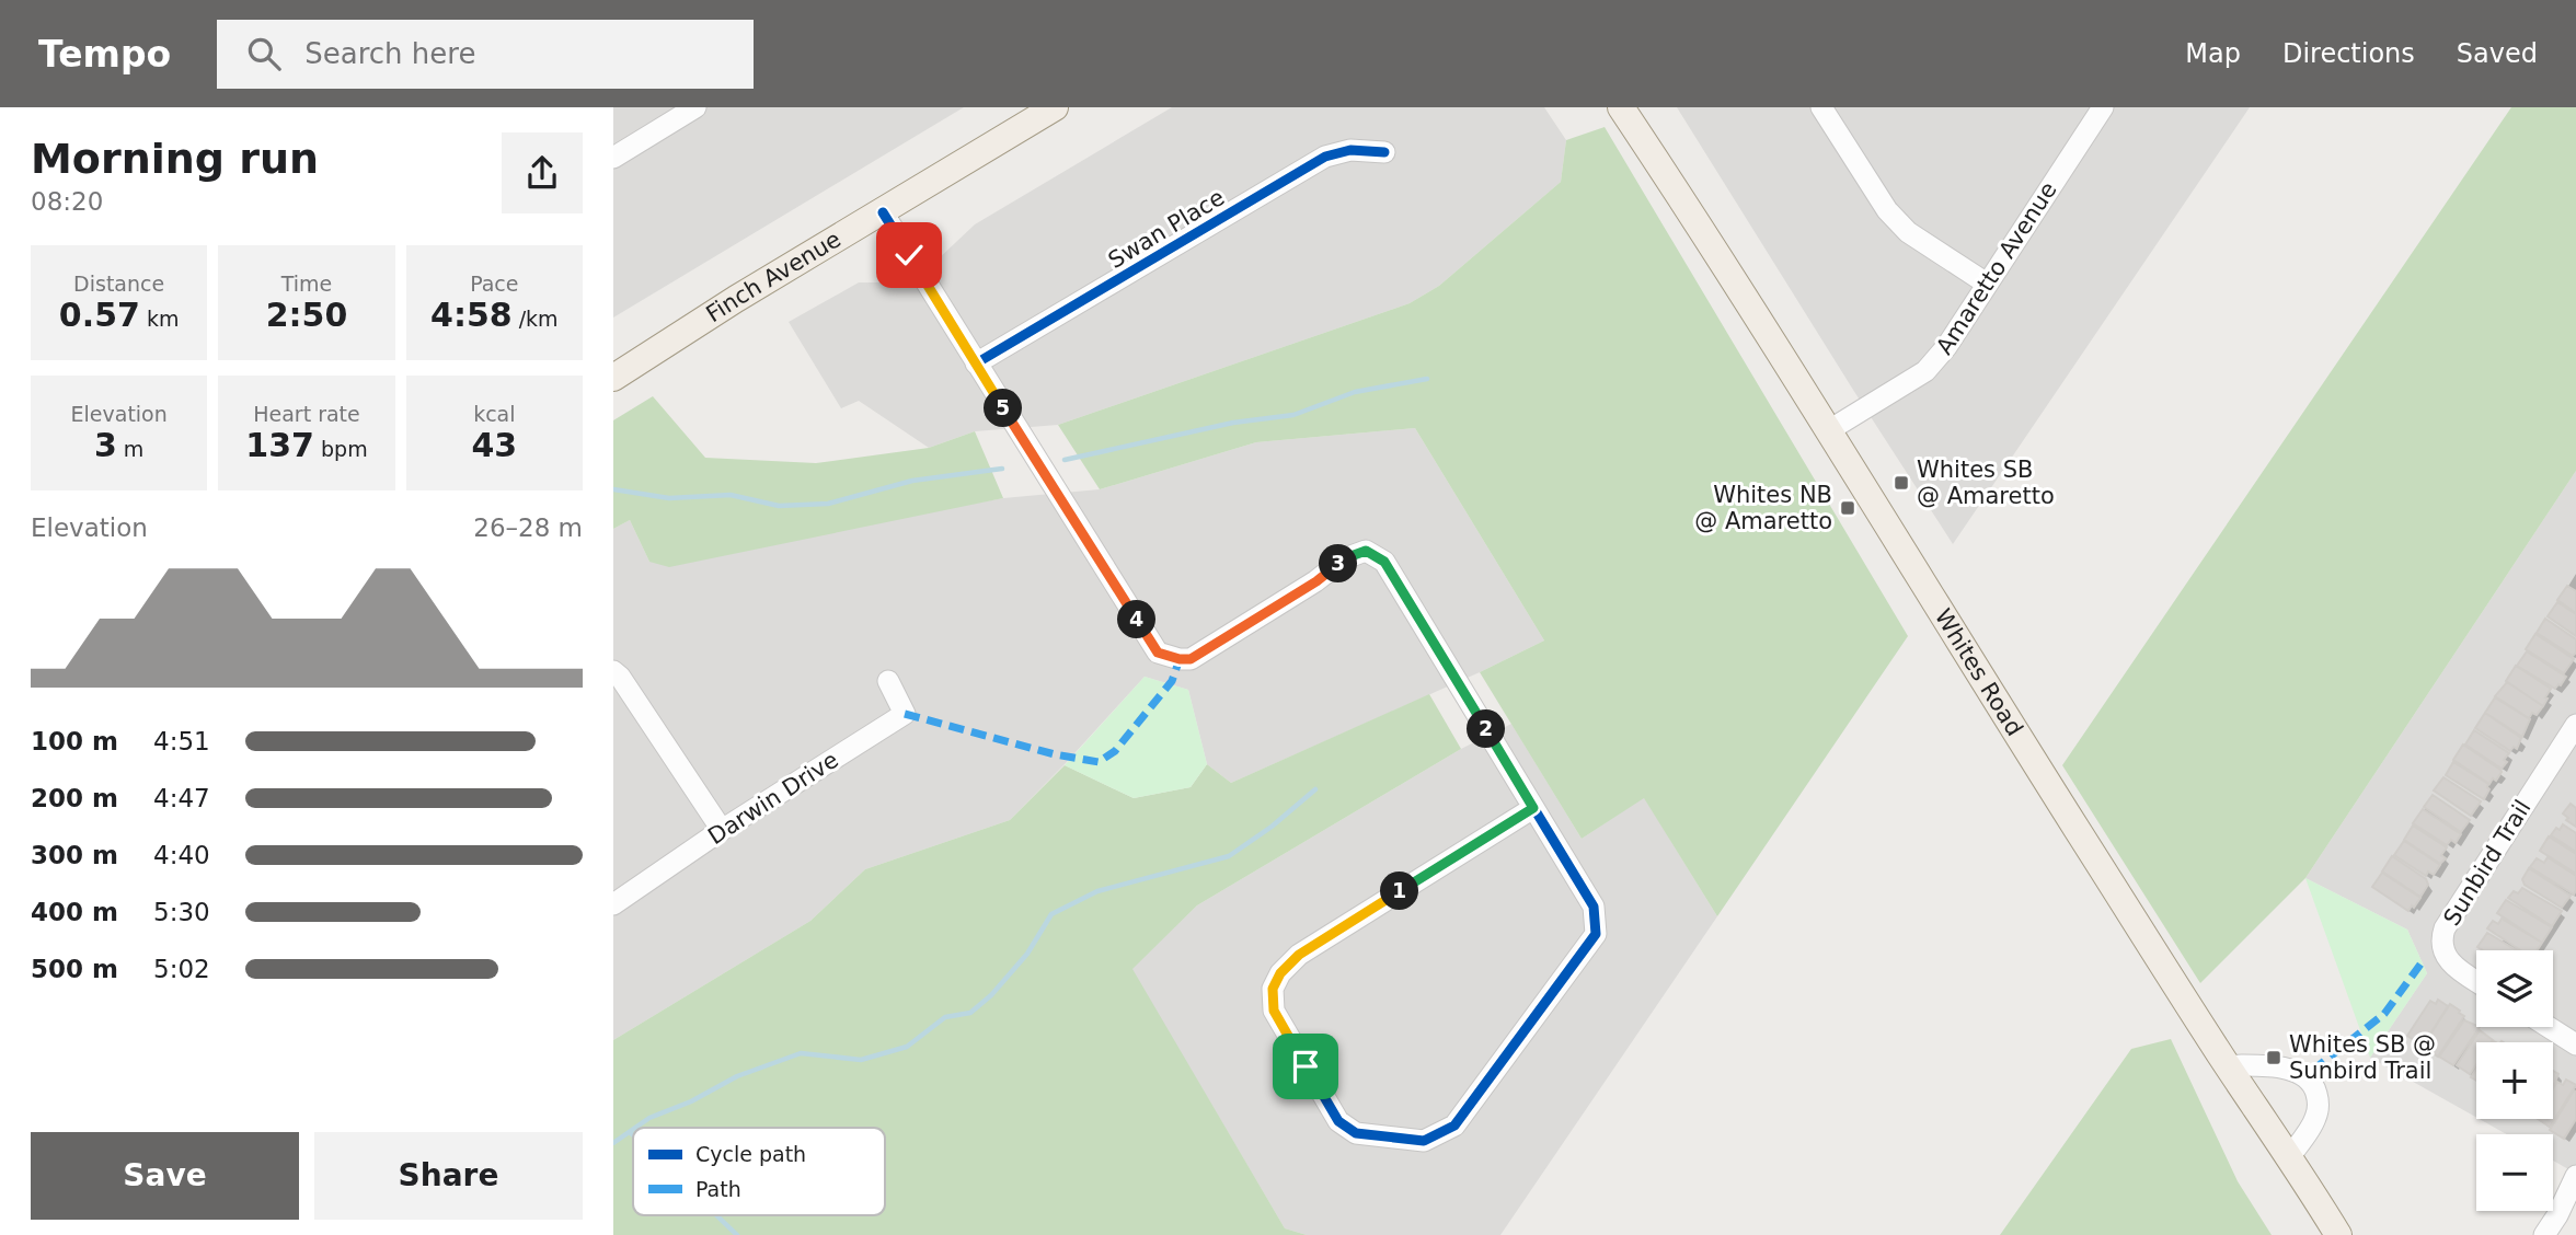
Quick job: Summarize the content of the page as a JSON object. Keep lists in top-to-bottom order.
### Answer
{
  "streets": {
    "main road": ["Finch Avenue", "Whites Road"],
    "street": [
      "Swan Place",
      "Amaretto Avenue",
      "Darwin Drive",
      "Sunbird Trail"
    ]
  },
  "crossings": [
    ["Amaretto Avenue", "Whites Road"]
  ],
  "places": {
    "transit": ["Whites SB @ Amaretto", "Whites NB @ Amaretto", "Whites SB @ Sunbird Trail"]
  },
  "legend": ["Cycle path", "Path"],
  "page": {
    "header": "Tempo",
    "search": "Search here",
    "nav": ["Map", "Directions", "Saved"],
    "heading": ["Morning run", "08:20"],
    "stats": [
      ["Distance", "0.57 km"],
      ["Time", "2:50"],
      ["Pace", "4:58 /km"],
      ["Elevation", "3 m"],
      ["Heart rate", "137 bpm"],
      ["kcal", "43"]
    ],
    "pins": [
      "5",
      "3",
      "4",
      "2",
      "1"
    ],
    "chart": ["Elevation", "26–28 m"],
    "list": [
      {
        "name": "100 m",
        "note": "4:51"
      },
      {
        "name": "200 m",
        "note": "4:47"
      },
      {
        "name": "300 m",
        "note": "4:40"
      },
      {
        "name": "400 m",
        "note": "5:30"
      },
      {
        "name": "500 m",
        "note": "5:02"
      }
    ],
    "map_buttons": ["+", "−"],
    "buttons": ["Save", "Share"]
  }
}
